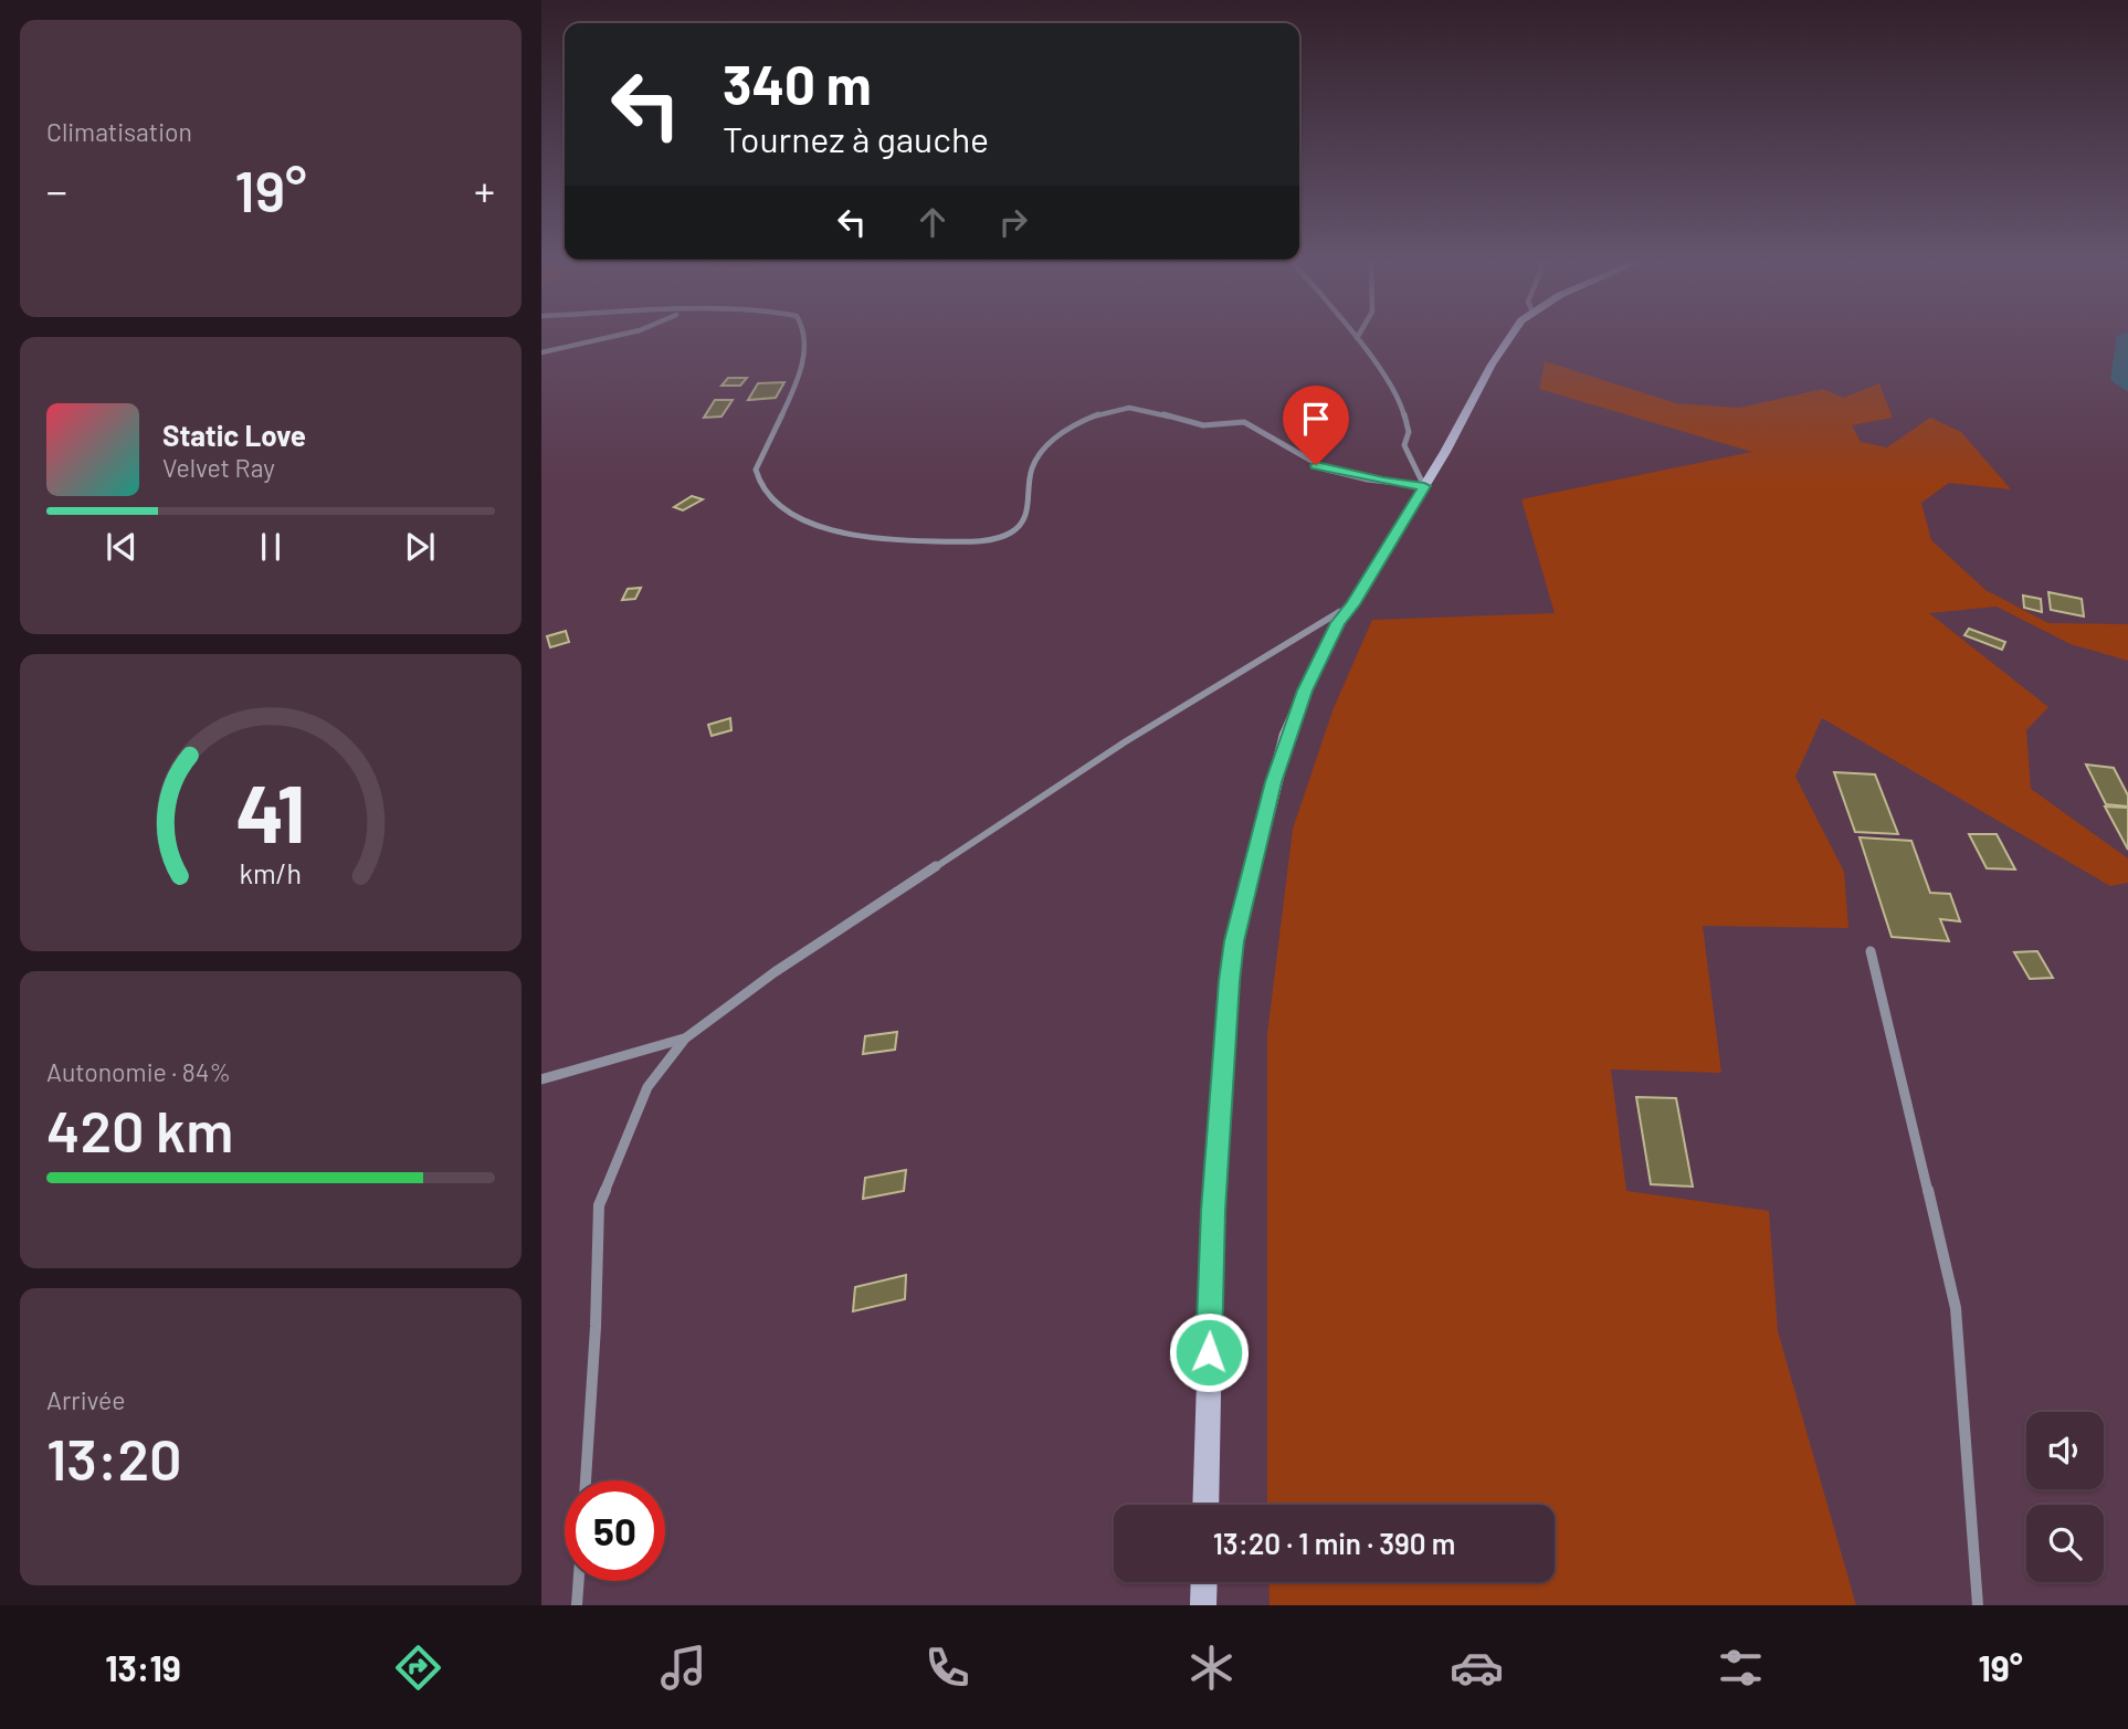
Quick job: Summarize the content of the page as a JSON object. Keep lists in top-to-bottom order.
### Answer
{
  "page": {
    "tile": [
      "Climatisation",
      ["Autonomie · 84%", "420 km"],
      ["Arrivée", "13:20"]
    ],
    "turn": ["340 m", "Tournez à gauche"],
    "heat": ["−", "19°", "+"],
    "song": ["Static Love", "Velvet Ray"],
    "limit": "50",
    "trip": "13:20 · 1 min · 390 m",
    "tabs": ["13:19", "19°"],
    "gauge": ["41", "km/h"]
  }
}
